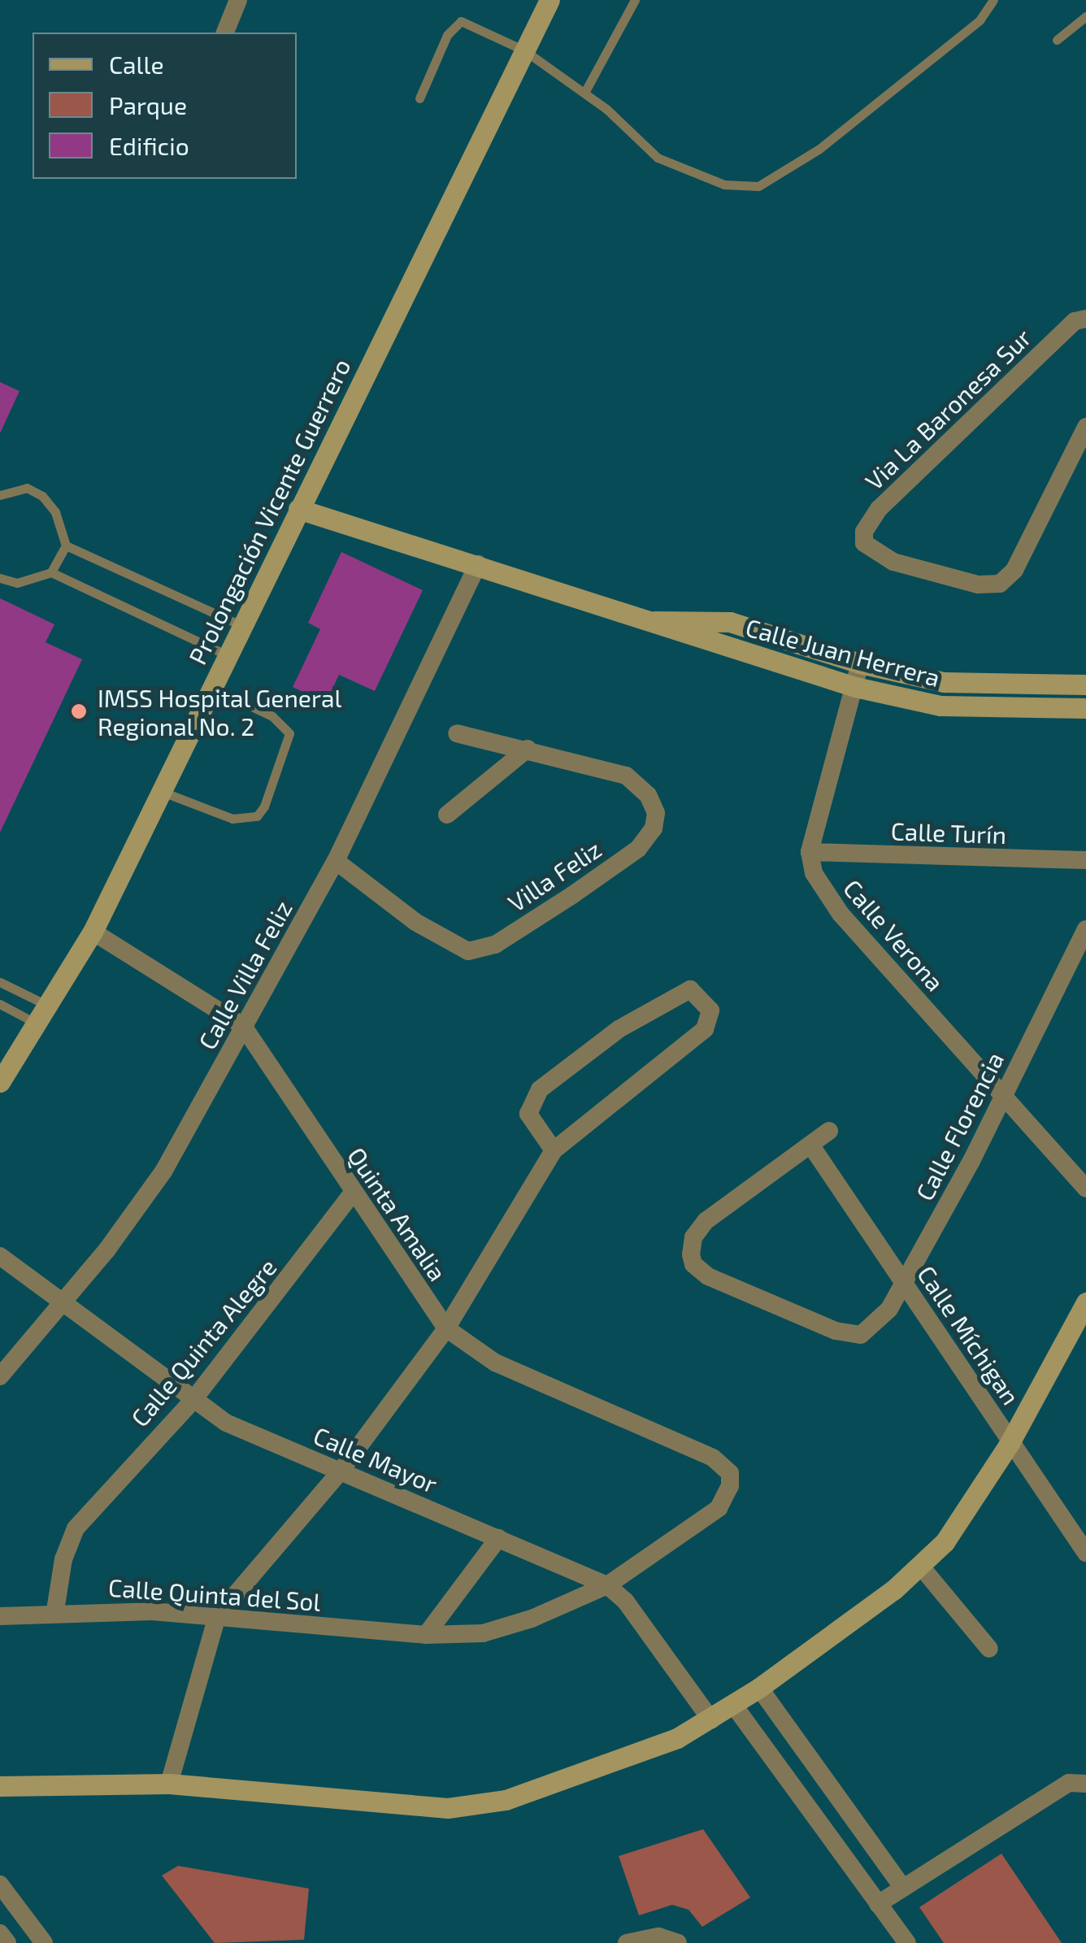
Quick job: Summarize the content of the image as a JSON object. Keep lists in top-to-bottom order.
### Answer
{
  "streets": {
    "street": [
      "Via La Baronesa Sur",
      "Prolongación Vicente Guerrero",
      "Calle Juan Herrera",
      "Calle Turín",
      "Villa Feliz",
      "Calle Verona",
      "Calle Villa Feliz",
      "Calle Florencia",
      "Quinta Amalia",
      "Calle Míchigan",
      "Calle Quinta Alegre",
      "Calle Mayor",
      "Calle Quinta del Sol"
    ]
  },
  "crossings": [
    ["Prolongación Vicente Guerrero", "Calle Juan Herrera"],
    ["Prolongación Vicente Guerrero", "Quinta Amalia"],
    ["Calle Juan Herrera", "Calle Villa Feliz"],
    ["Calle Turín", "Calle Verona"],
    ["Villa Feliz", "Calle Villa Feliz"],
    ["Calle Verona", "Calle Florencia"],
    ["Calle Villa Feliz", "Quinta Amalia"],
    ["Calle Villa Feliz", "Calle Mayor"],
    ["Calle Florencia", "Calle Míchigan"],
    ["Quinta Amalia", "Calle Quinta Alegre"],
    ["Quinta Amalia", "Calle Quinta del Sol"],
    ["Calle Quinta Alegre", "Calle Mayor"],
    ["Calle Quinta Alegre", "Calle Quinta del Sol"],
    ["Calle Mayor", "Calle Quinta del Sol"]
  ],
  "places": ["IMSS Hospital General Regional No. 2"],
  "legend": ["Calle", "Parque", "Edificio"]
}
